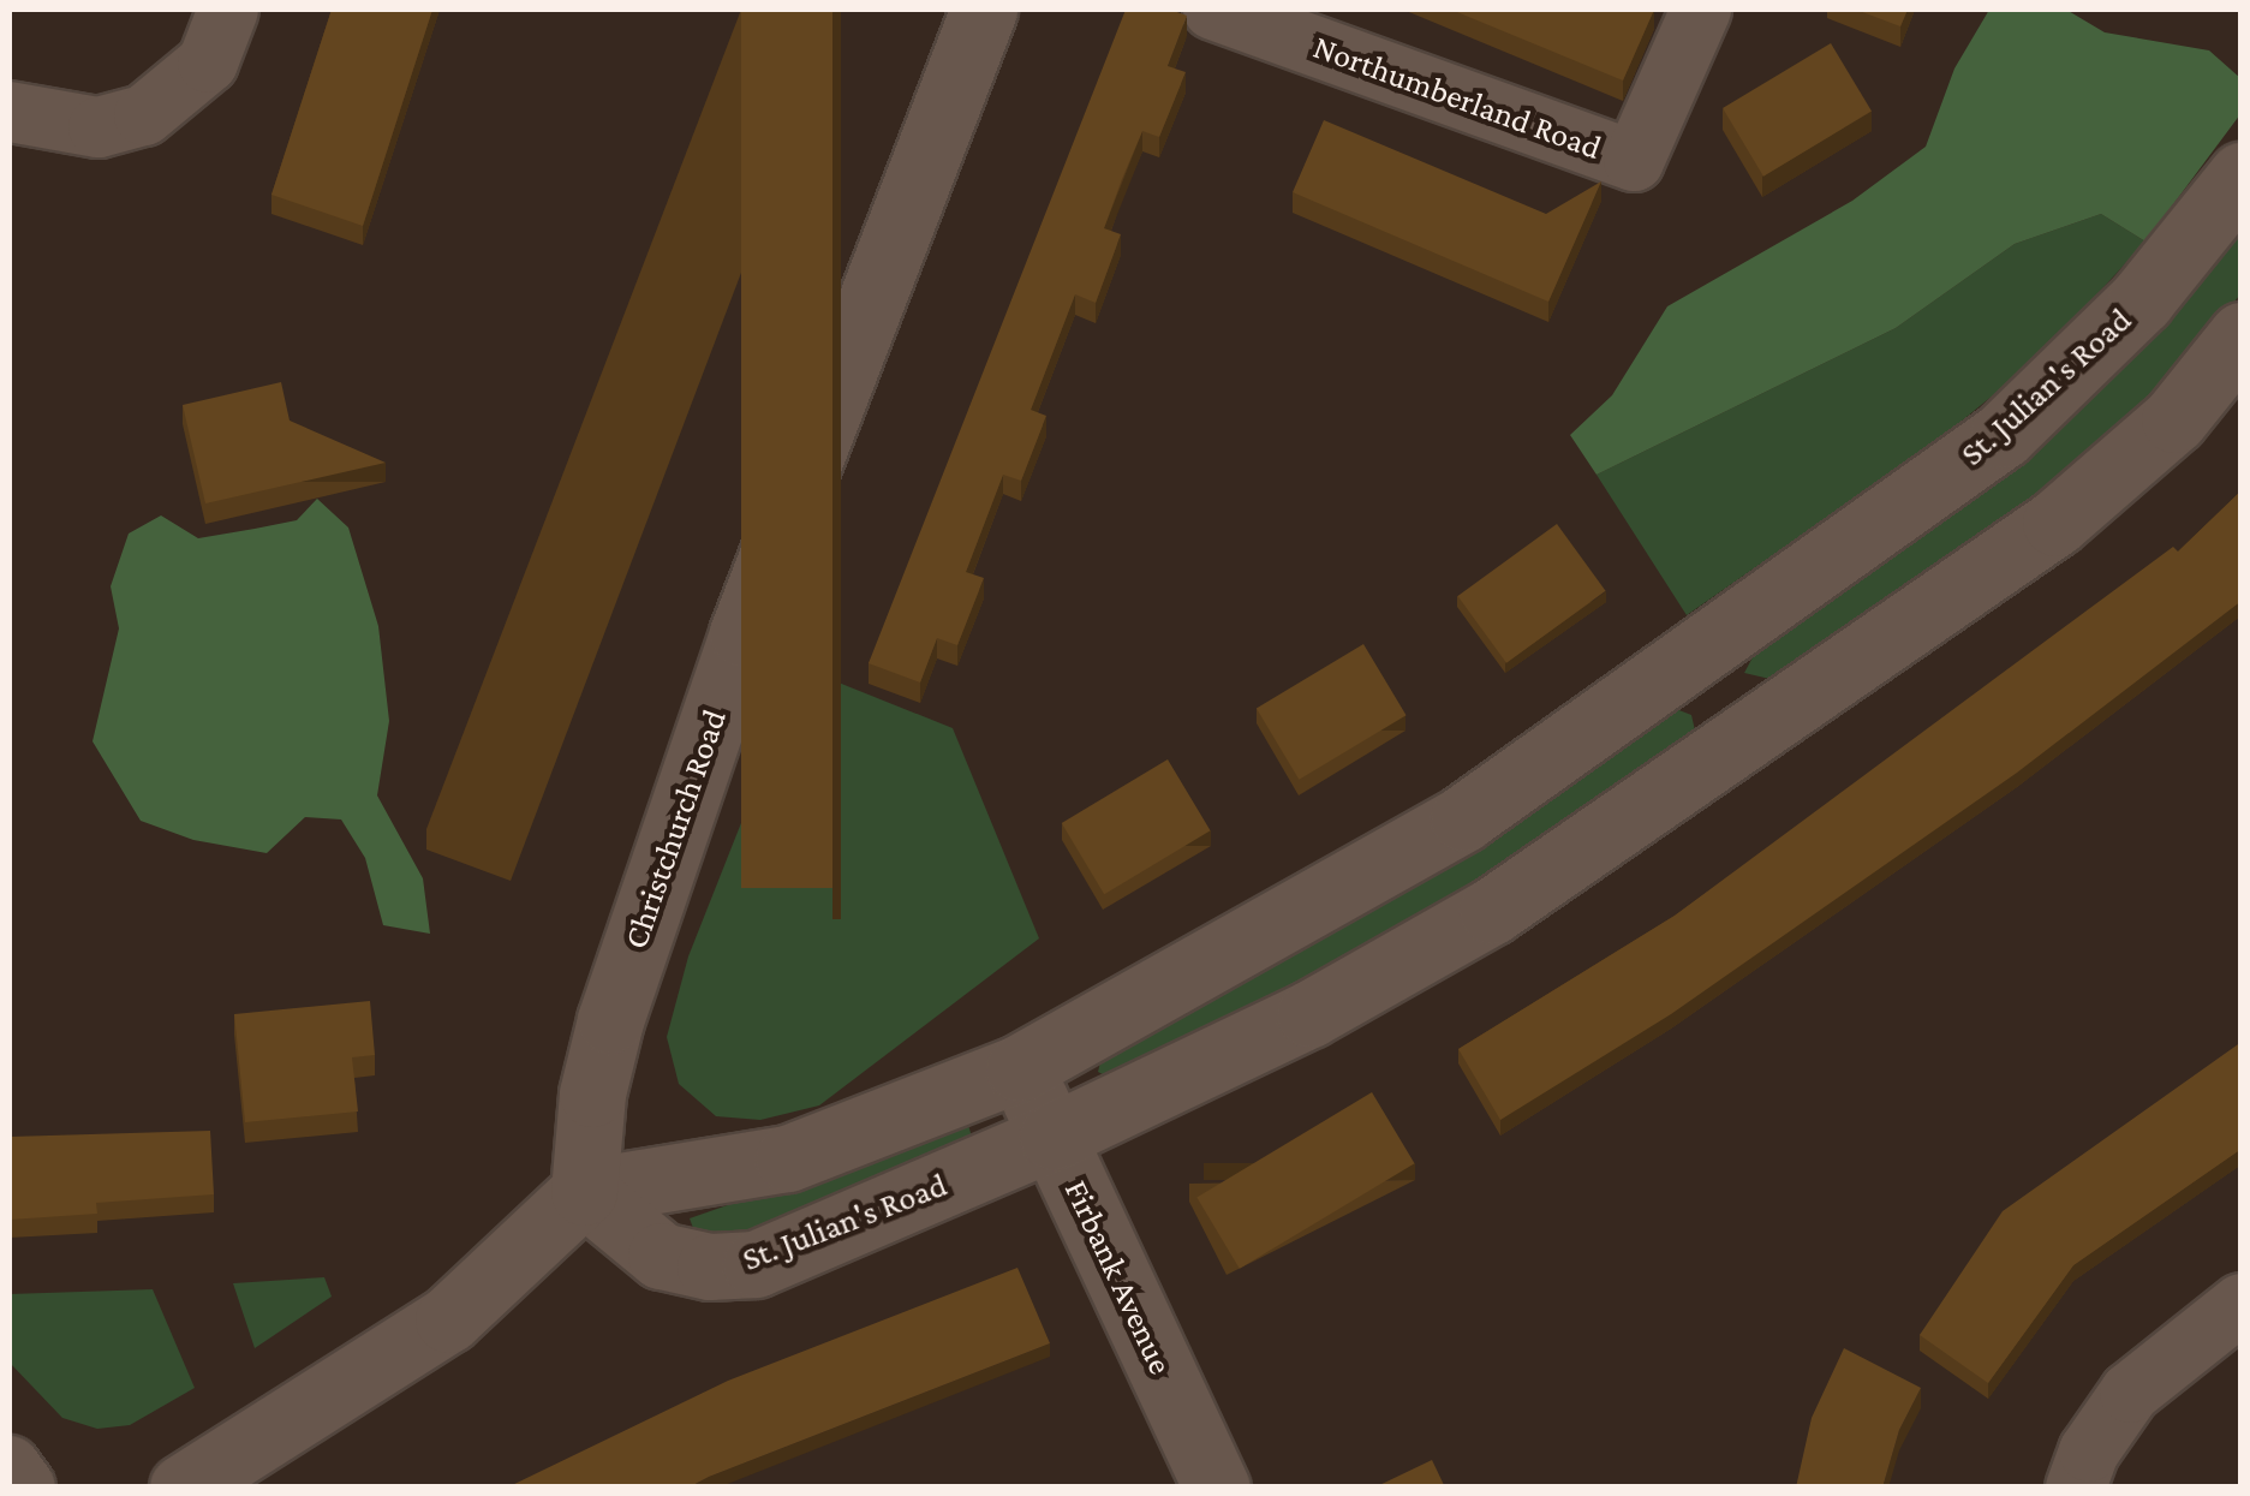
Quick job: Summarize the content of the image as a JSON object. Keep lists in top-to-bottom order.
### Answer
{
  "streets": {
    "street": [
      "Northumberland Road",
      "St. Julian's Road",
      "Christchurch Road",
      "Firbank Avenue"
    ]
  },
  "crossings": [
    ["St. Julian's Road", "Christchurch Road"],
    ["St. Julian's Road", "Firbank Avenue"]
  ]
}
